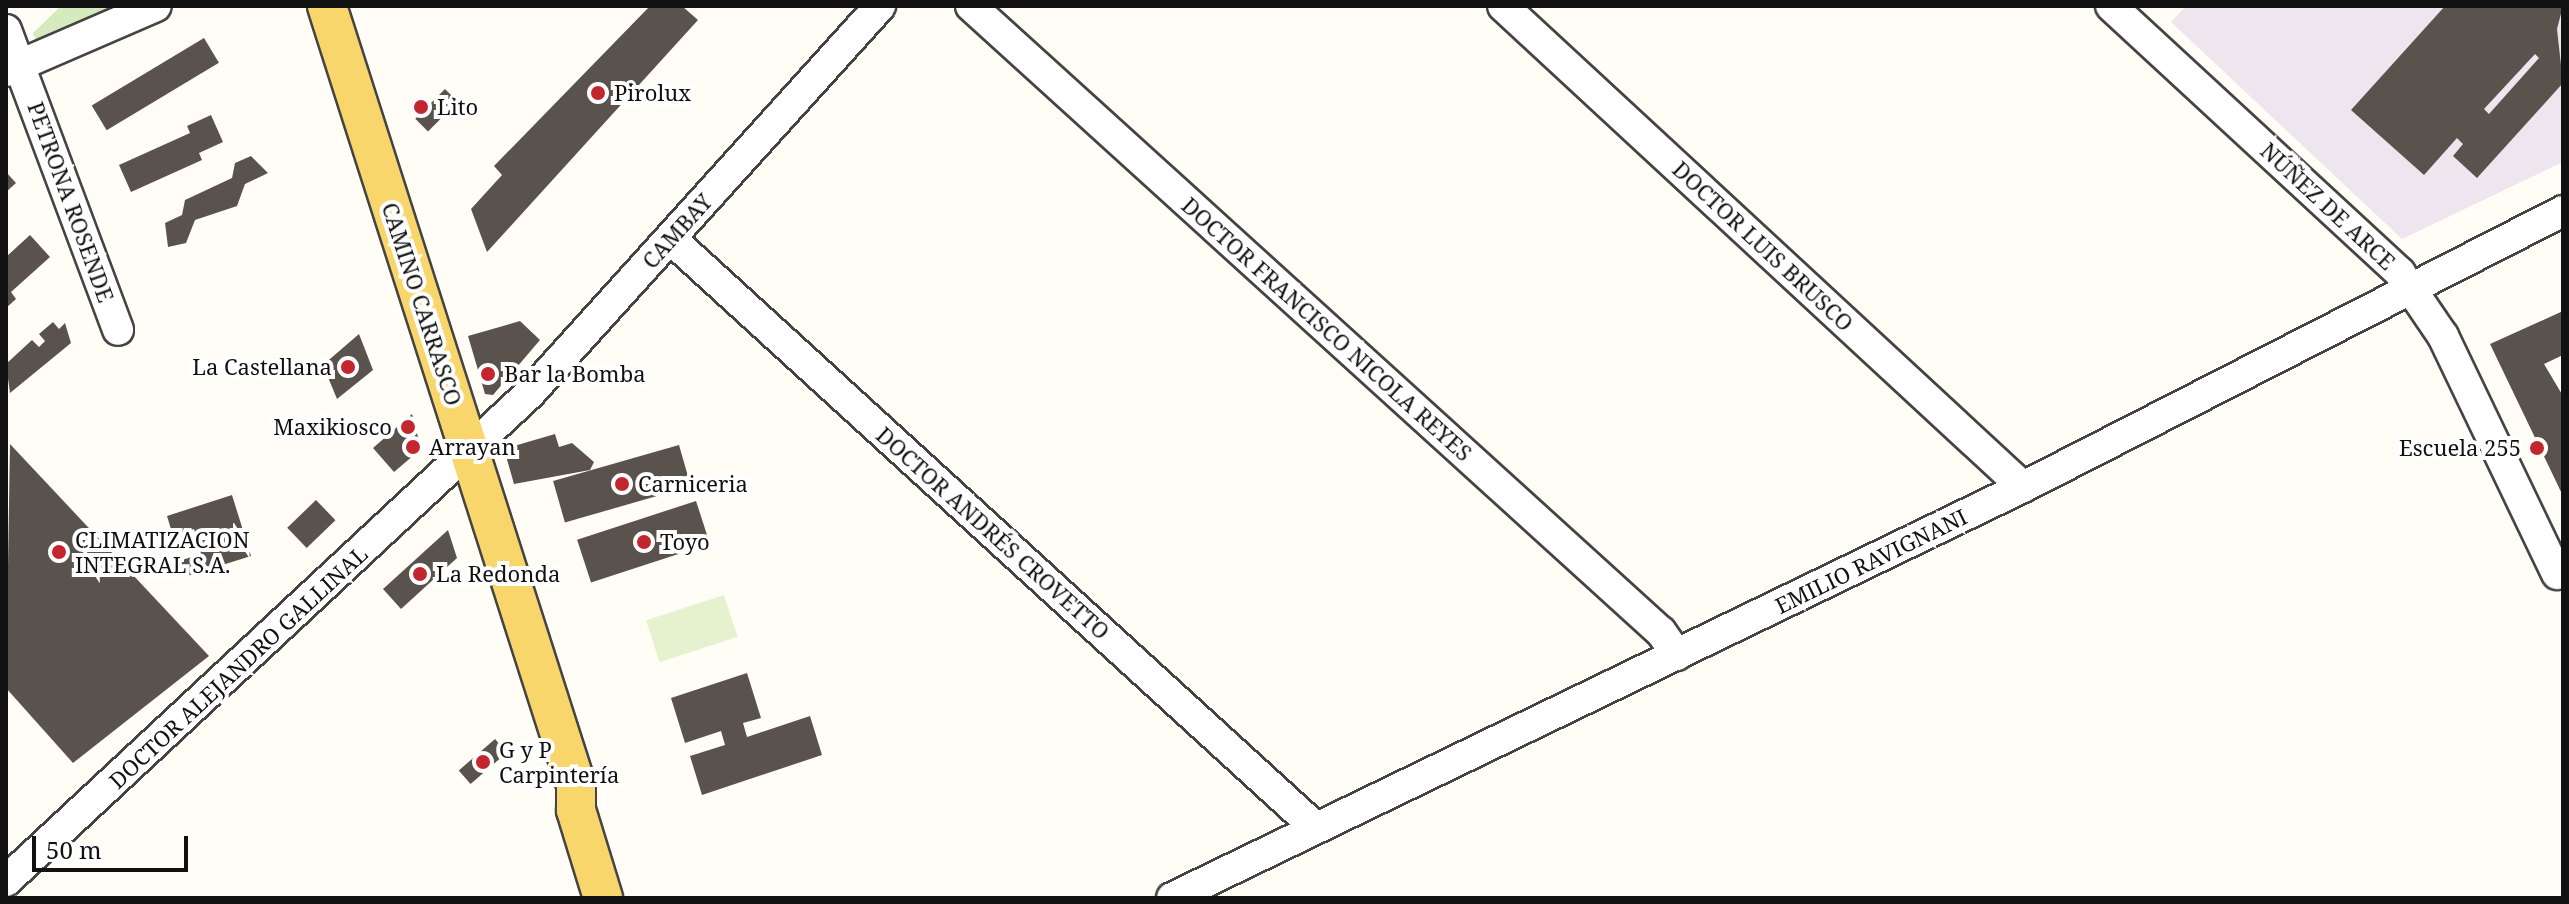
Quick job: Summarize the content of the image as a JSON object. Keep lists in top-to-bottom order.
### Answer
{
  "streets": {
    "main road": ["CAMINO CARRASCO"],
    "street": [
      "PETRONA ROSENDE",
      "NÚÑEZ DE ARCE",
      "CAMBAY",
      "DOCTOR LUIS BRUSCO",
      "DOCTOR FRANCISCO NICOLA REYES",
      "DOCTOR ANDRÉS CROVETTO",
      "EMILIO RAVIGNANI",
      "DOCTOR ALEJANDRO GALLINAL"
    ]
  },
  "crossings": [
    ["NÚÑEZ DE ARCE", "EMILIO RAVIGNANI"],
    ["CAMBAY", "CAMINO CARRASCO"],
    ["CAMBAY", "DOCTOR ANDRÉS CROVETTO"],
    ["CAMBAY", "DOCTOR ALEJANDRO GALLINAL"],
    ["DOCTOR LUIS BRUSCO", "EMILIO RAVIGNANI"],
    ["CAMINO CARRASCO", "DOCTOR ALEJANDRO GALLINAL"],
    ["DOCTOR FRANCISCO NICOLA REYES", "EMILIO RAVIGNANI"],
    ["DOCTOR ANDRÉS CROVETTO", "EMILIO RAVIGNANI"]
  ],
  "places": [
    "Pirolux",
    "Lito",
    "La Castellana",
    "Bar la Bomba",
    "Maxikiosco",
    "Arrayan",
    "Escuela 255",
    "Carniceria",
    "Toyo",
    "CLIMATIZACION INTEGRAL S.A.",
    "La Redonda",
    "G y P Carpintería"
  ],
  "scale_bar": "50 m"
}
